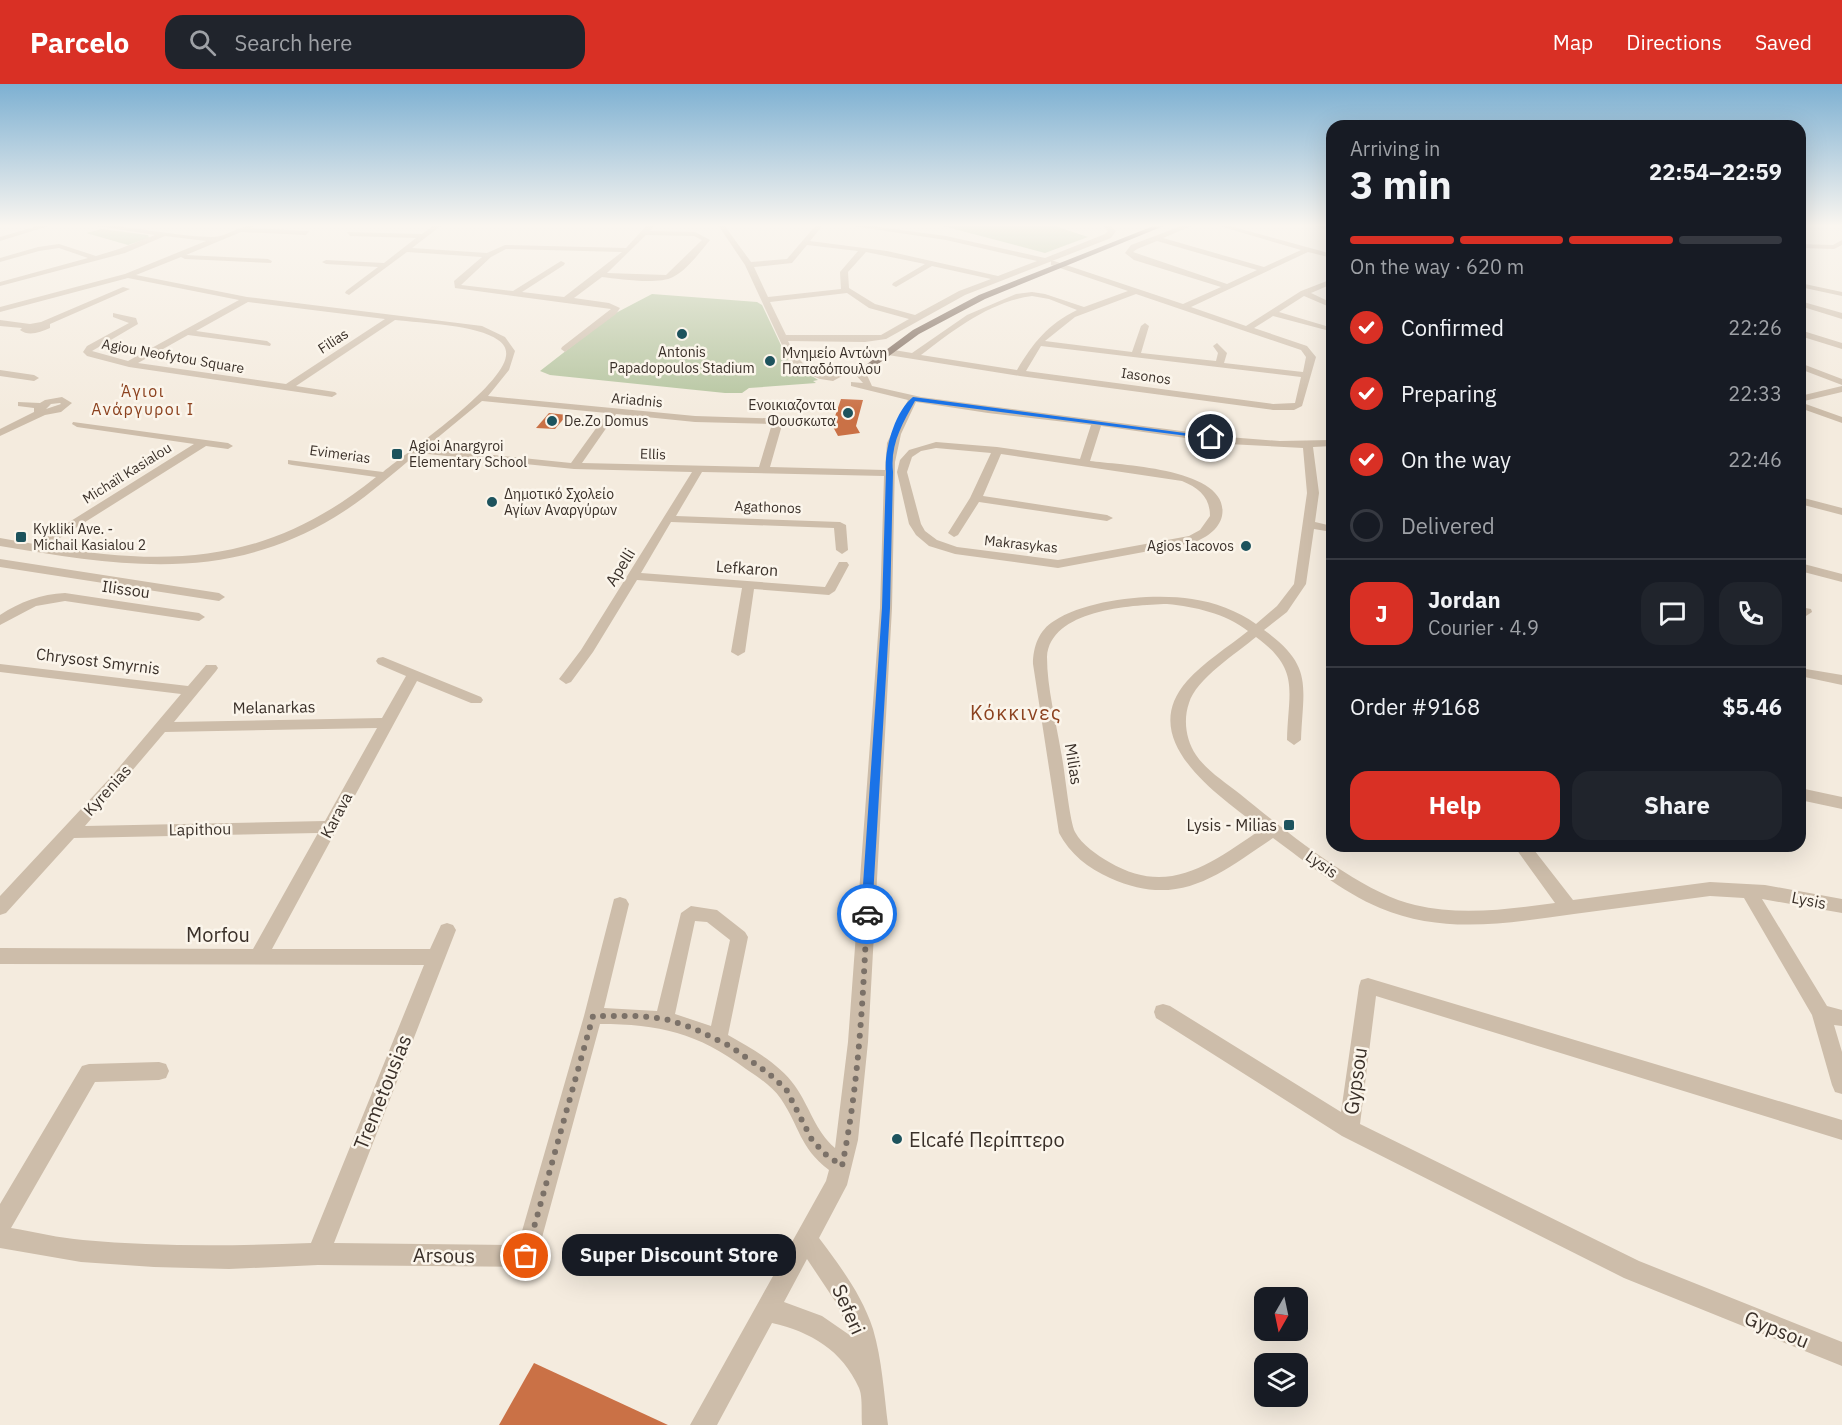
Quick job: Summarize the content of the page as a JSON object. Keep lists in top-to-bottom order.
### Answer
{
  "streets": {
    "street": [
      "Filias",
      "Agiou Neofytou Square",
      "Iasonos",
      "Ariadnis",
      "Evimerias",
      "Ellis",
      "Michaïl Kasialou",
      "Agathonos",
      "Makrasykas",
      "Apelli",
      "Lefkaron",
      "Ilissou",
      "Chrysost Smyrnis",
      "Melanarkas",
      "Milias",
      "Kyrenias",
      "Karava",
      "Lapithou",
      "Lysis",
      "Morfou",
      "Gypsou",
      "Tremetousias",
      "Arsous",
      "Seferi"
    ]
  },
  "crossings": [
    ["Filias", "Agiou Neofytou Square"],
    ["Ellis", "Apelli"],
    ["Agathonos", "Apelli"],
    ["Apelli", "Lefkaron"],
    ["Chrysost Smyrnis", "Kyrenias"],
    ["Melanarkas", "Kyrenias"],
    ["Melanarkas", "Karava"],
    ["Milias", "Lysis"],
    ["Kyrenias", "Lapithou"],
    ["Karava", "Lapithou"],
    ["Karava", "Morfou"],
    ["Morfou", "Tremetousias"],
    ["Tremetousias", "Arsous"]
  ],
  "districts": ["Άγιοι Ανάργυροι Ι", "Κόκκινες"],
  "places": {
    "other": [
      "Antonis Papadopoulos Stadium",
      "Μνημείο Αντώνη Παπαδόπουλου",
      "Ενοικιαζονται Φουσκωτα",
      "De.Zo Domus",
      "Δημοτικό Σχολείο Αγίων Αναργύρων",
      "Agios Iacovos",
      "Elcafé Περίπτερο",
      "Super Discount Store"
    ],
    "transit": ["Agioi Anargyroi Elementary School", "Kykliki Ave. - Michail Kasialou 2", "Lysis - Milias"]
  },
  "north": "bottom",
  "page": {
    "header": "Parcelo",
    "search": "Search here",
    "nav": ["Map", "Directions", "Saved"],
    "heading": ["3 min", "Arriving in", "22:54–22:59"],
    "panel": [
      "Jordan",
      "Courier · 4.9",
      "Order #9168",
      "$5.46"
    ],
    "bar": "On the way · 620 m",
    "list": [
      ["Confirmed", "22:26"],
      ["Preparing", "22:33"],
      ["On the way", "22:46"],
      "Delivered"
    ],
    "round": "J",
    "buttons": ["Help", "Share"],
    "bubble": "Super Discount Store"
  }
}
